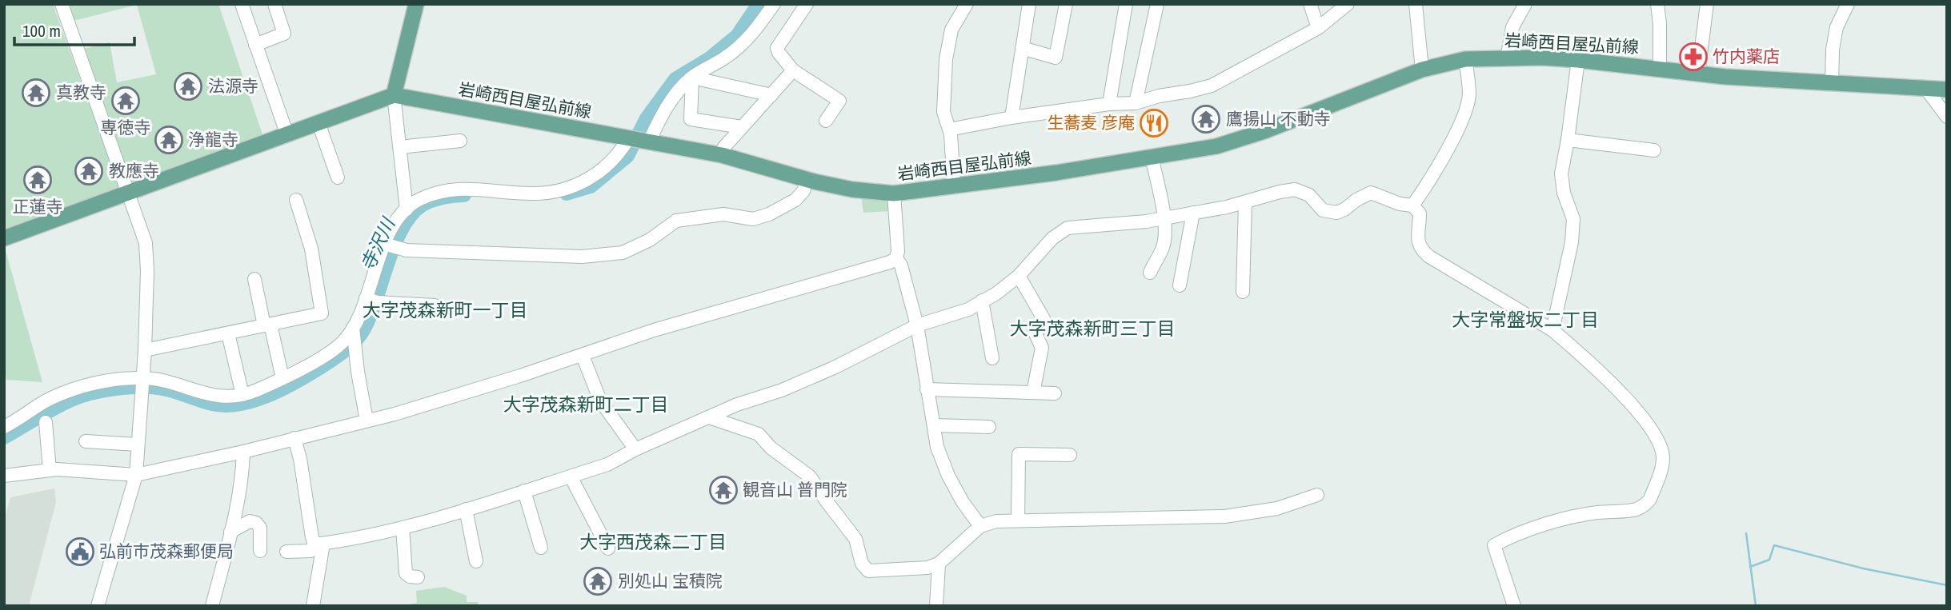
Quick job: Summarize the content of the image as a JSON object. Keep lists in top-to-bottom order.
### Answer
{
  "streets": {
    "main road": ["岩崎西目屋弘前線"]
  },
  "districts": [
    "大字茂森新町一丁目",
    "大字常盤坂二丁目",
    "大字茂森新町三丁目",
    "大字茂森新町二丁目",
    "大字西茂森二丁目"
  ],
  "water": ["寺沢川"],
  "places": {
    "pharmacy": ["竹内薬店"],
    "temple": [
      "法源寺",
      "真教寺",
      "専徳寺",
      "鷹揚山 不動寺",
      "浄龍寺",
      "教應寺",
      "正蓮寺",
      "観音山 普門院",
      "別処山 宝積院"
    ],
    "restaurant": ["生蕎麦 彦庵"],
    "public building": ["弘前市茂森郵便局"]
  },
  "scale_bar": "100 m"
}
